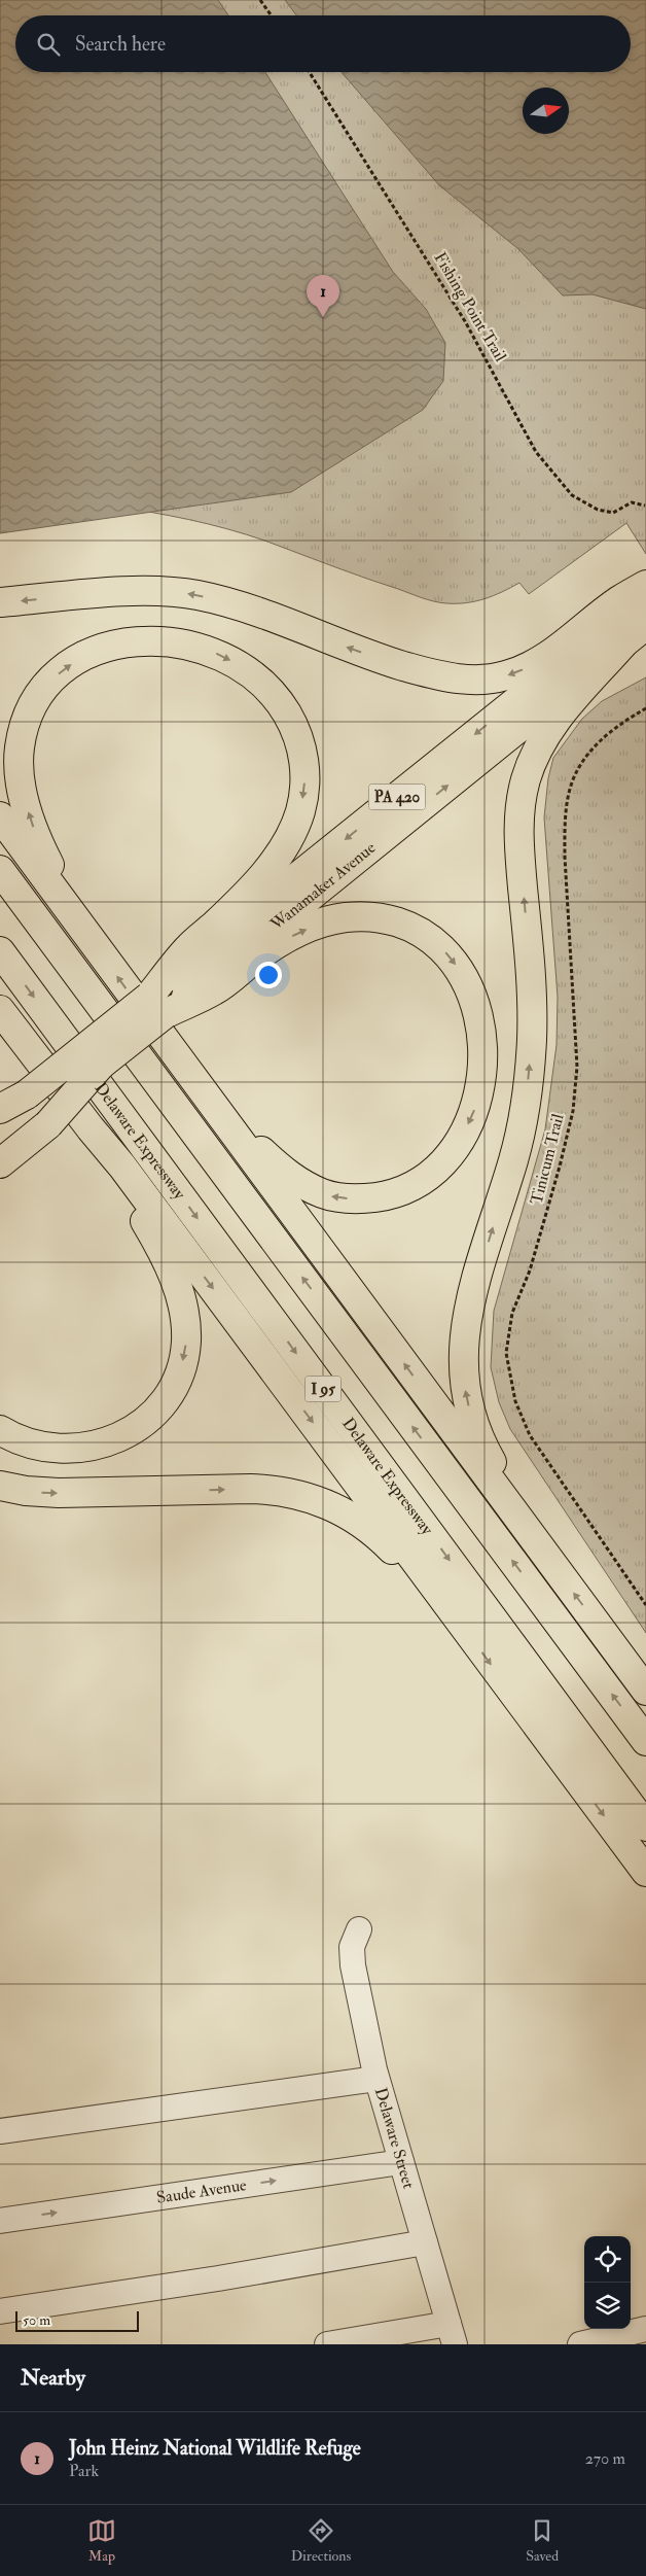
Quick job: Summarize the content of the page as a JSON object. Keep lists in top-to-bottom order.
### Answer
{
  "streets": {
    "main road": [
      "PA 420",
      "Wanamaker Avenue",
      "Delaware Expressway",
      "I 95"
    ],
    "street": ["Delaware Street", "Saude Avenue"],
    "path": ["Fishing Point Trail", "Tinicum Trail"]
  },
  "crossings": [
    ["Delaware Street", "Saude Avenue"]
  ],
  "scale_bar": "50 m",
  "north": "right",
  "page": {
    "search": "Search here",
    "pins": "1",
    "scale": "50 m",
    "heading": "Nearby",
    "list": [
      {
        "mark": "1",
        "name": "John Heinz National Wildlife Refuge",
        "note": "Park",
        "value": "270 m"
      }
    ],
    "nav": ["Map", "Directions", "Saved"]
  }
}
